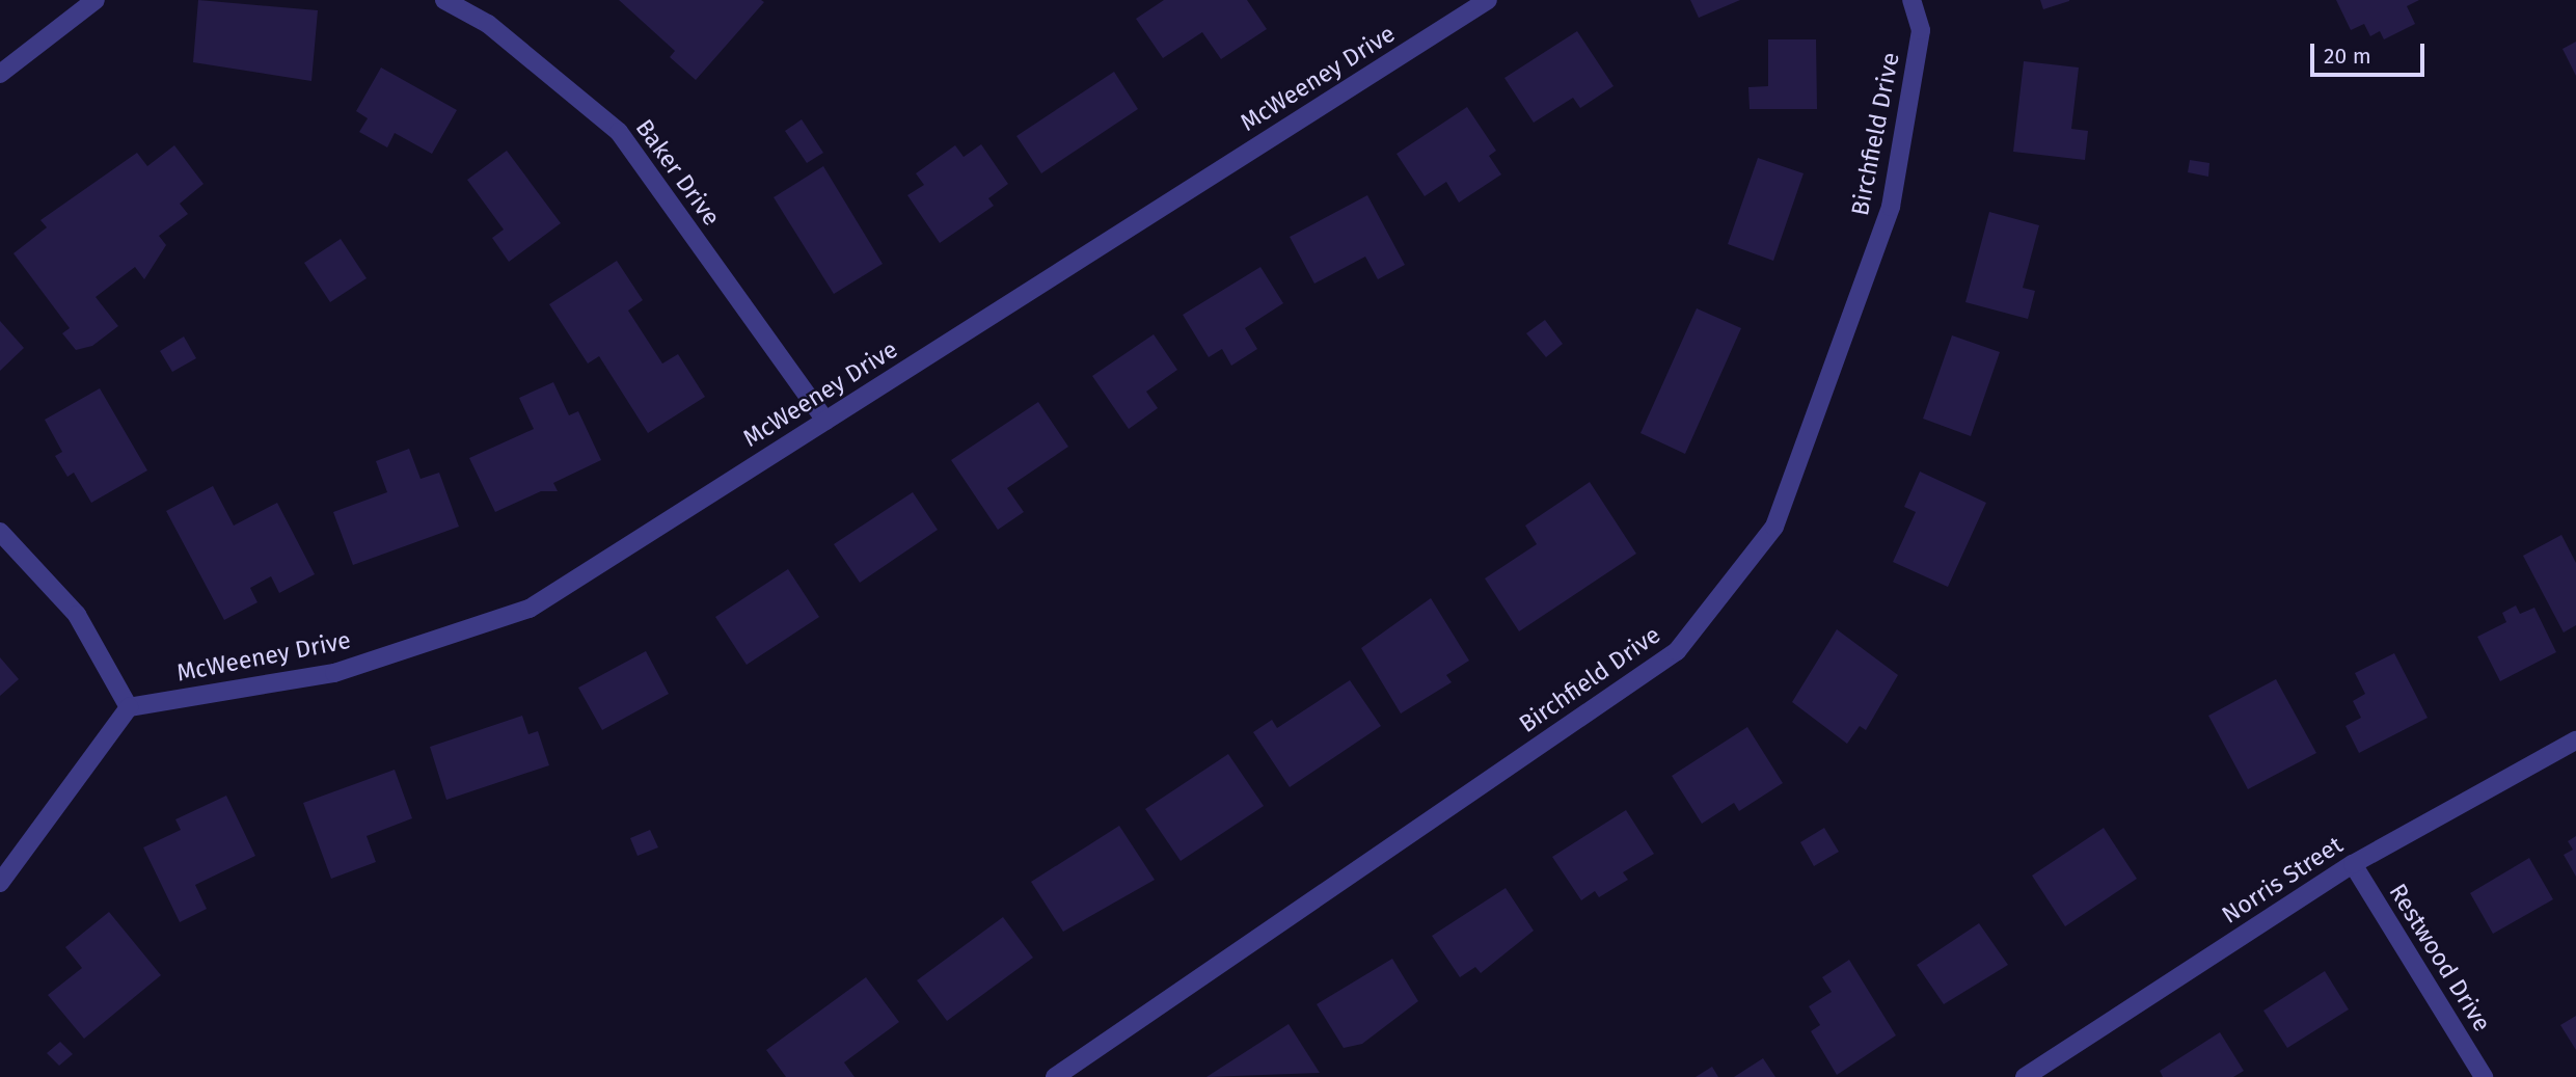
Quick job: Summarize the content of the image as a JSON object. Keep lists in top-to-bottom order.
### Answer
{
  "streets": {
    "street": [
      "McWeeney Drive",
      "Birchfield Drive",
      "Baker Drive",
      "Norris Street",
      "Restwood Drive"
    ]
  },
  "crossings": [
    ["McWeeney Drive", "Baker Drive"],
    ["Norris Street", "Restwood Drive"]
  ],
  "scale_bar": "20 m"
}
